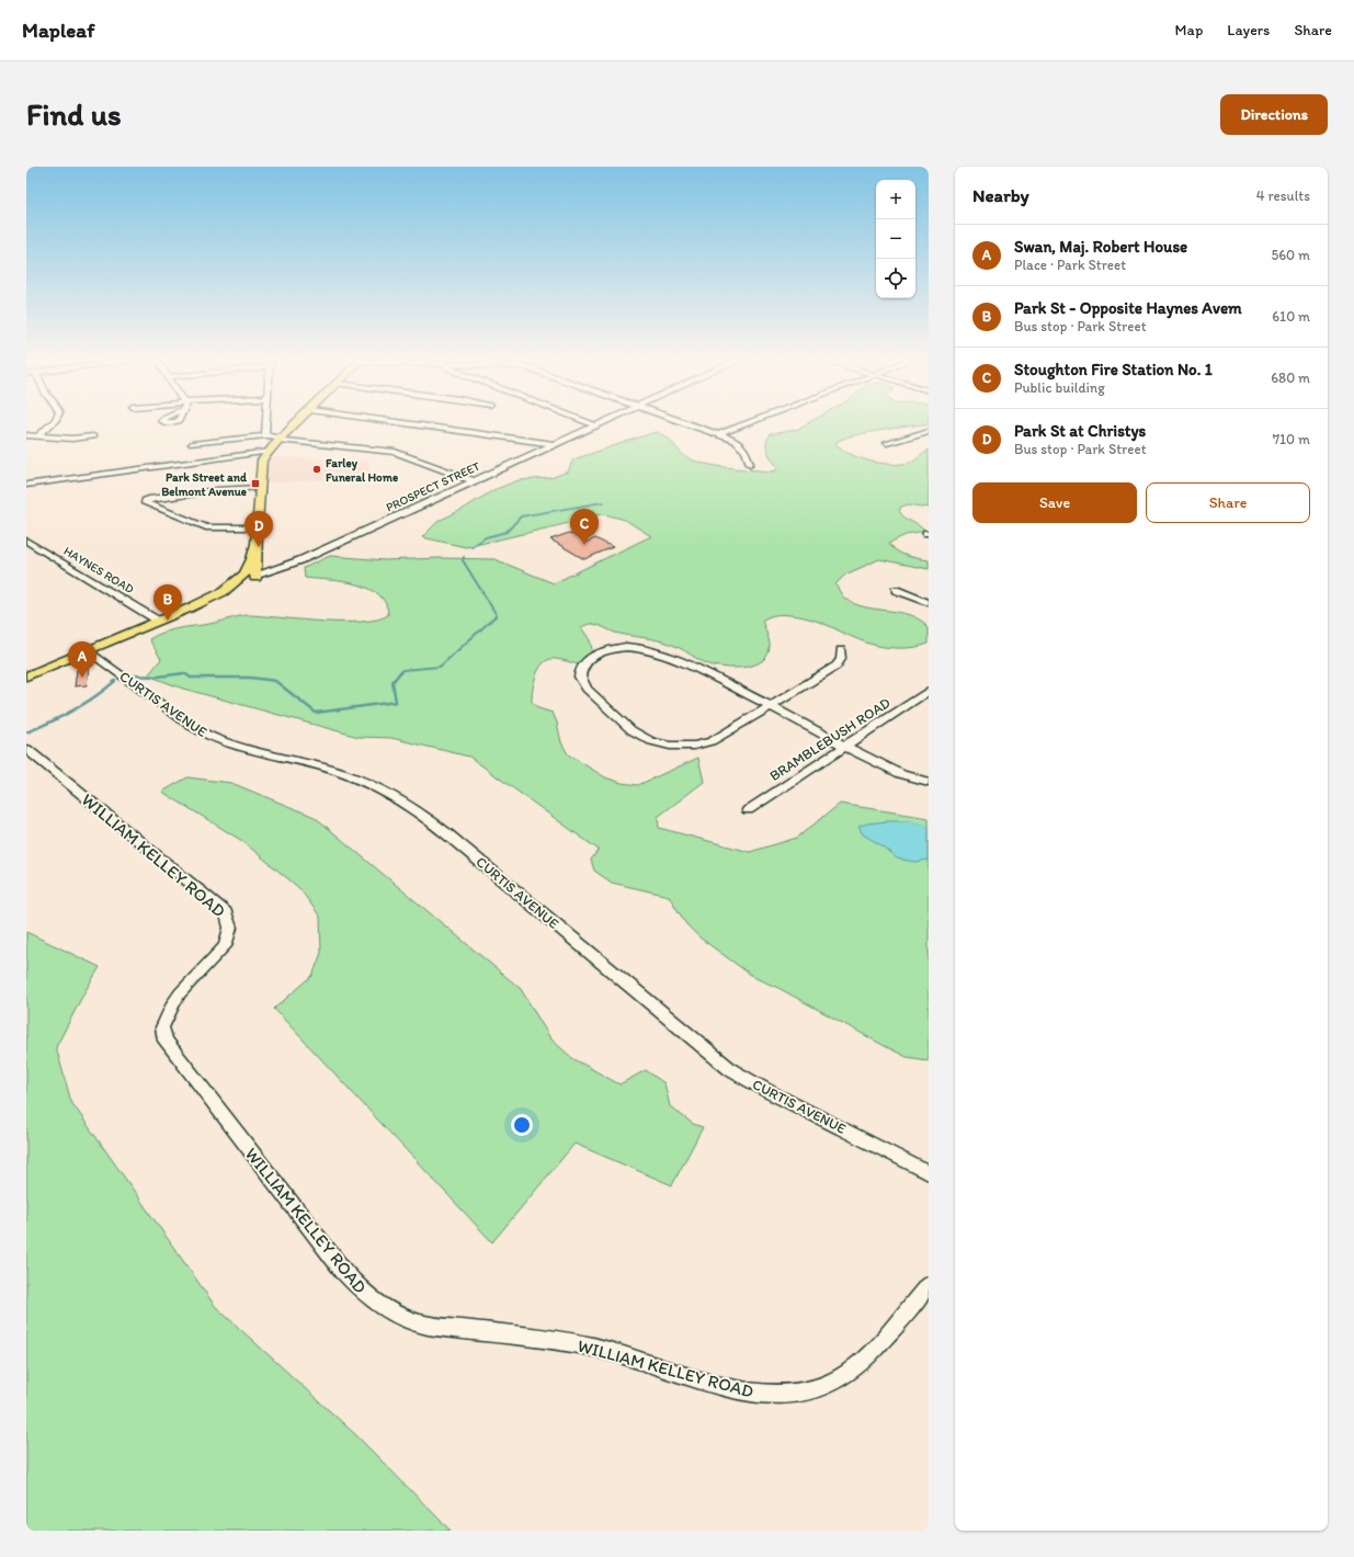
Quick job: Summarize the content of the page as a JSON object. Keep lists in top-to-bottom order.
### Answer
{
  "streets": {
    "street": [
      "PROSPECT STREET",
      "HAYNES ROAD",
      "CURTIS AVENUE",
      "BRAMBLEBUSH ROAD",
      "WILLIAM KELLEY ROAD"
    ]
  },
  "places": {
    "other": ["Farley Funeral Home"],
    "transit": ["Park Street and Belmont Avenue"]
  },
  "page": {
    "header": "Mapleaf",
    "nav": ["Map", "Layers", "Share"],
    "buttons": [
      "Directions",
      ["Save", "Share"]
    ],
    "title": "Find us",
    "heading": ["Nearby", "4 results"],
    "map_buttons": ["+", "−"],
    "list": [
      {
        "mark": "A",
        "name": "Swan, Maj. Robert House",
        "note": "Place · Park Street",
        "value": "560 m"
      },
      {
        "mark": "B",
        "name": "Park St - Opposite Haynes Avem",
        "note": "Bus stop · Park Street",
        "value": "610 m"
      },
      {
        "mark": "C",
        "name": "Stoughton Fire Station No. 1",
        "note": "Public building",
        "value": "680 m"
      },
      {
        "mark": "D",
        "name": "Park St at Christys",
        "note": "Bus stop · Park Street",
        "value": "710 m"
      }
    ],
    "pins": [
      "C",
      "D",
      "B",
      "A"
    ]
  }
}
